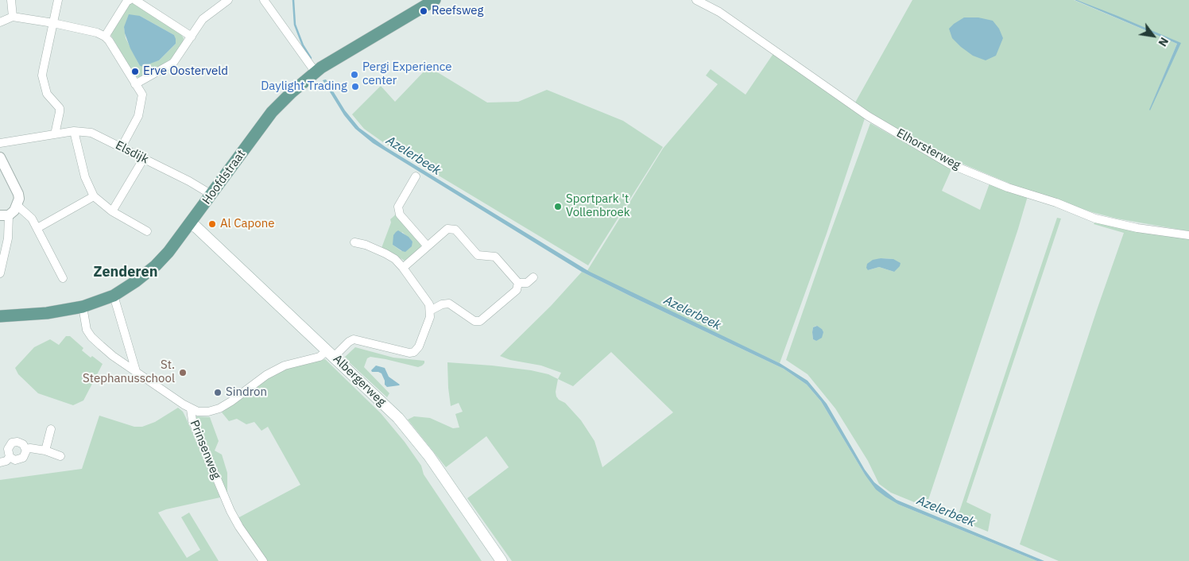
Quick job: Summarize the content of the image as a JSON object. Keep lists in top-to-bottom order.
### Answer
{
  "streets": {
    "main road": ["Hoofdstraat", "Albergerweg"],
    "street": ["Elhorsterweg", "Elsdijk", "Prinsenweg"]
  },
  "crossings": [
    ["Hoofdstraat", "Albergerweg"],
    ["Albergerweg", "Prinsenweg"]
  ],
  "districts": ["Zenderen"],
  "water": ["Azelerbeek"],
  "places": [
    "Reefsweg",
    "Erve Oosterveld",
    "Pergi Experience center",
    "Daylight Trading",
    "Sportpark 't Vollenbroek",
    "Al Capone",
    "St. Stephanusschool",
    "Sindron"
  ],
  "north": "bottom right"
}
